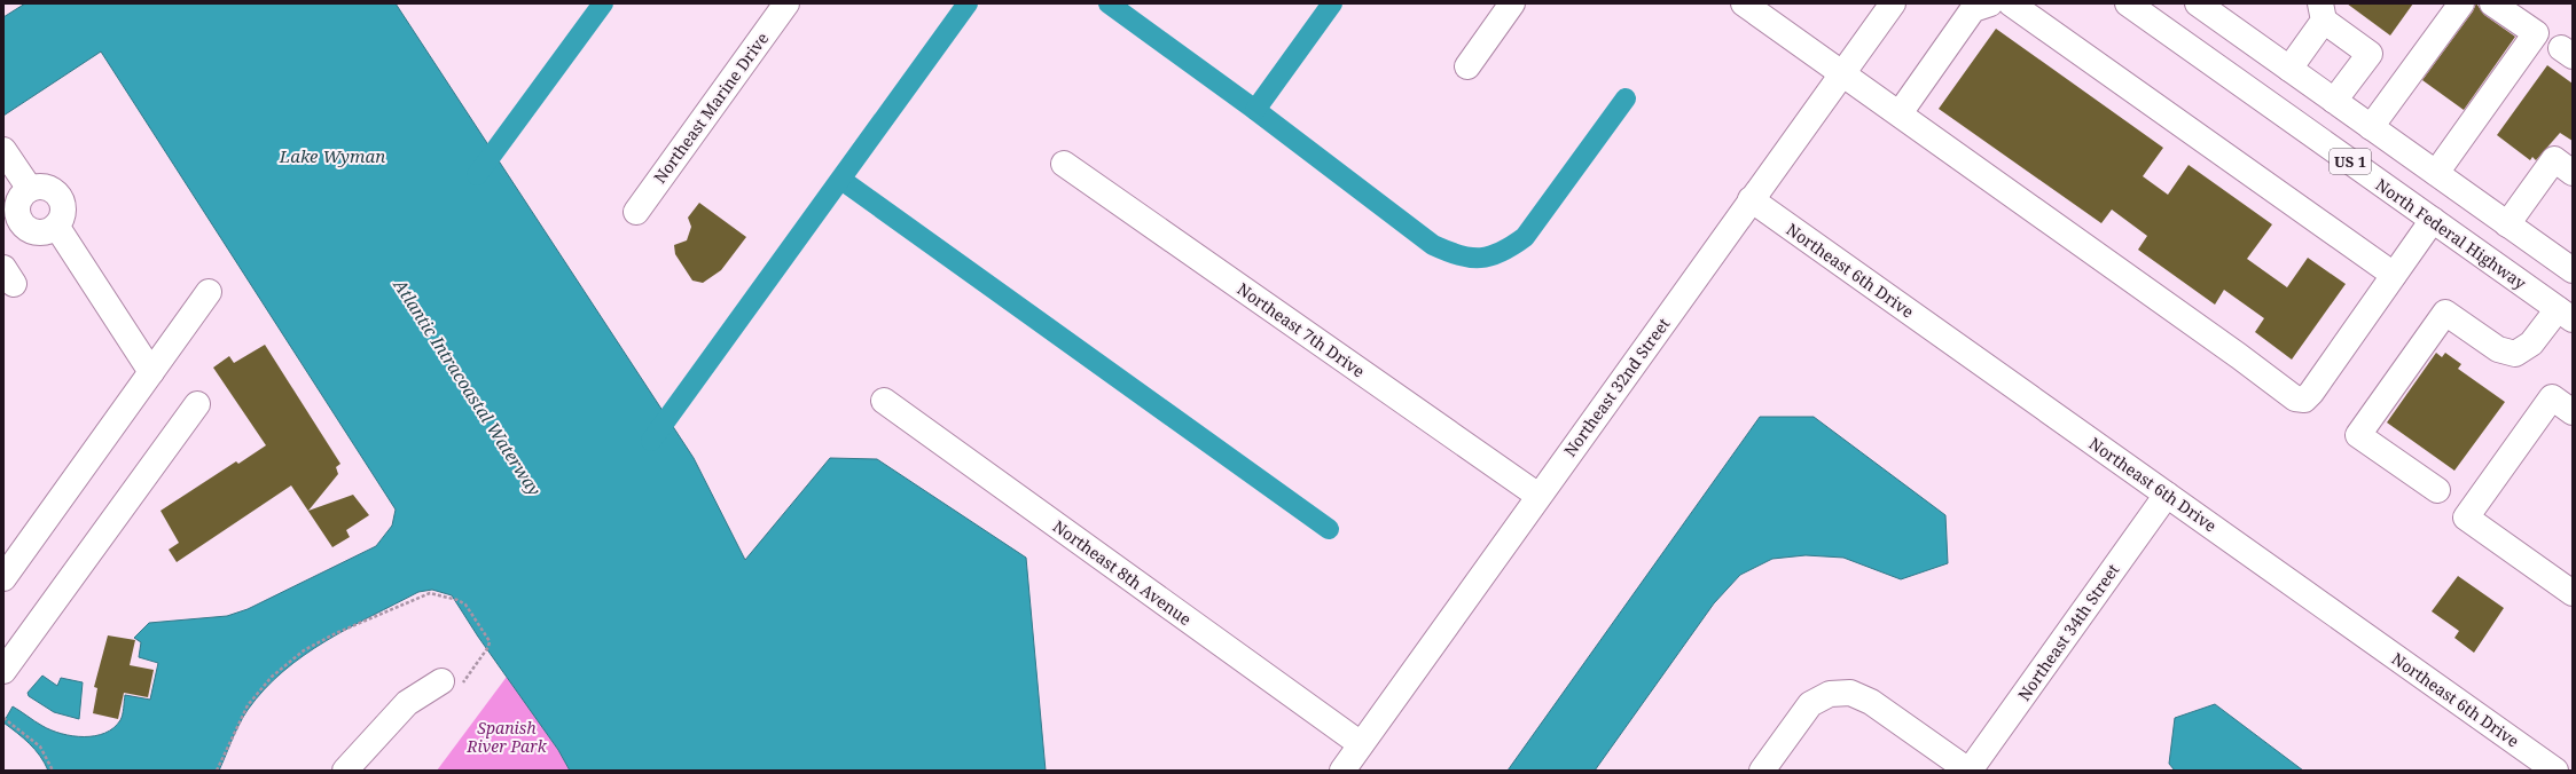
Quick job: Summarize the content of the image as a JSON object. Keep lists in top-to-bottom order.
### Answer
{
  "streets": {
    "street": [
      "Northeast Marine Drive",
      "US 1",
      "North Federal Highway",
      "Northeast 6th Drive",
      "Northeast 7th Drive",
      "Northeast 32nd Street",
      "Northeast 8th Avenue",
      "Northeast 34th Street"
    ]
  },
  "crossings": [
    ["Northeast 6th Drive", "Northeast 32nd Street"],
    ["Northeast 6th Drive", "Northeast 34th Street"],
    ["Northeast 7th Drive", "Northeast 32nd Street"],
    ["Northeast 32nd Street", "Northeast 8th Avenue"]
  ],
  "water": ["Lake Wyman", "Atlantic Intracoastal Waterway"],
  "parks": ["Spanish River Park"]
}
